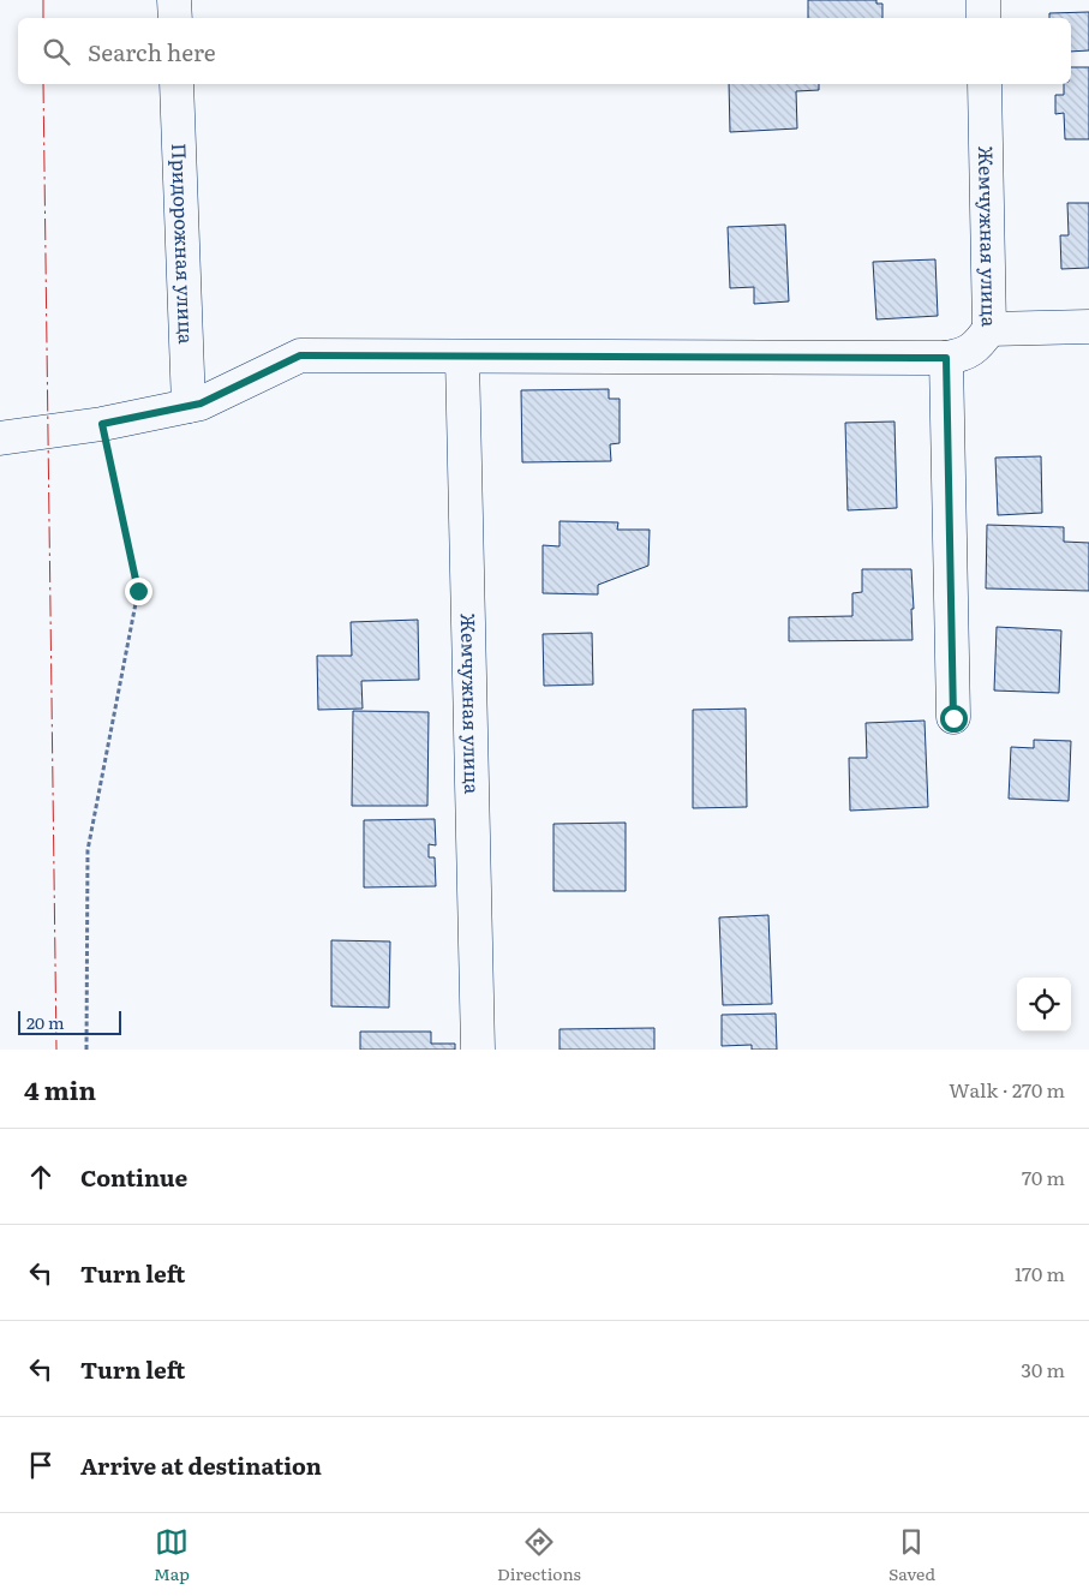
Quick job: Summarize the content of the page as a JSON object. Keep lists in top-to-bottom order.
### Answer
{
  "streets": {
    "street": ["Жемчужная улица", "Придорожная улица"]
  },
  "scale_bar": "20 m",
  "page": {
    "search": "Search here",
    "scale": "20 m",
    "heading": ["4 min", "Walk · 270 m"],
    "list": [
      ["Continue", "70 m"],
      ["Turn left", "170 m"],
      ["Turn left", "30 m"],
      "Arrive at destination"
    ],
    "nav": ["Map", "Directions", "Saved"]
  }
}
